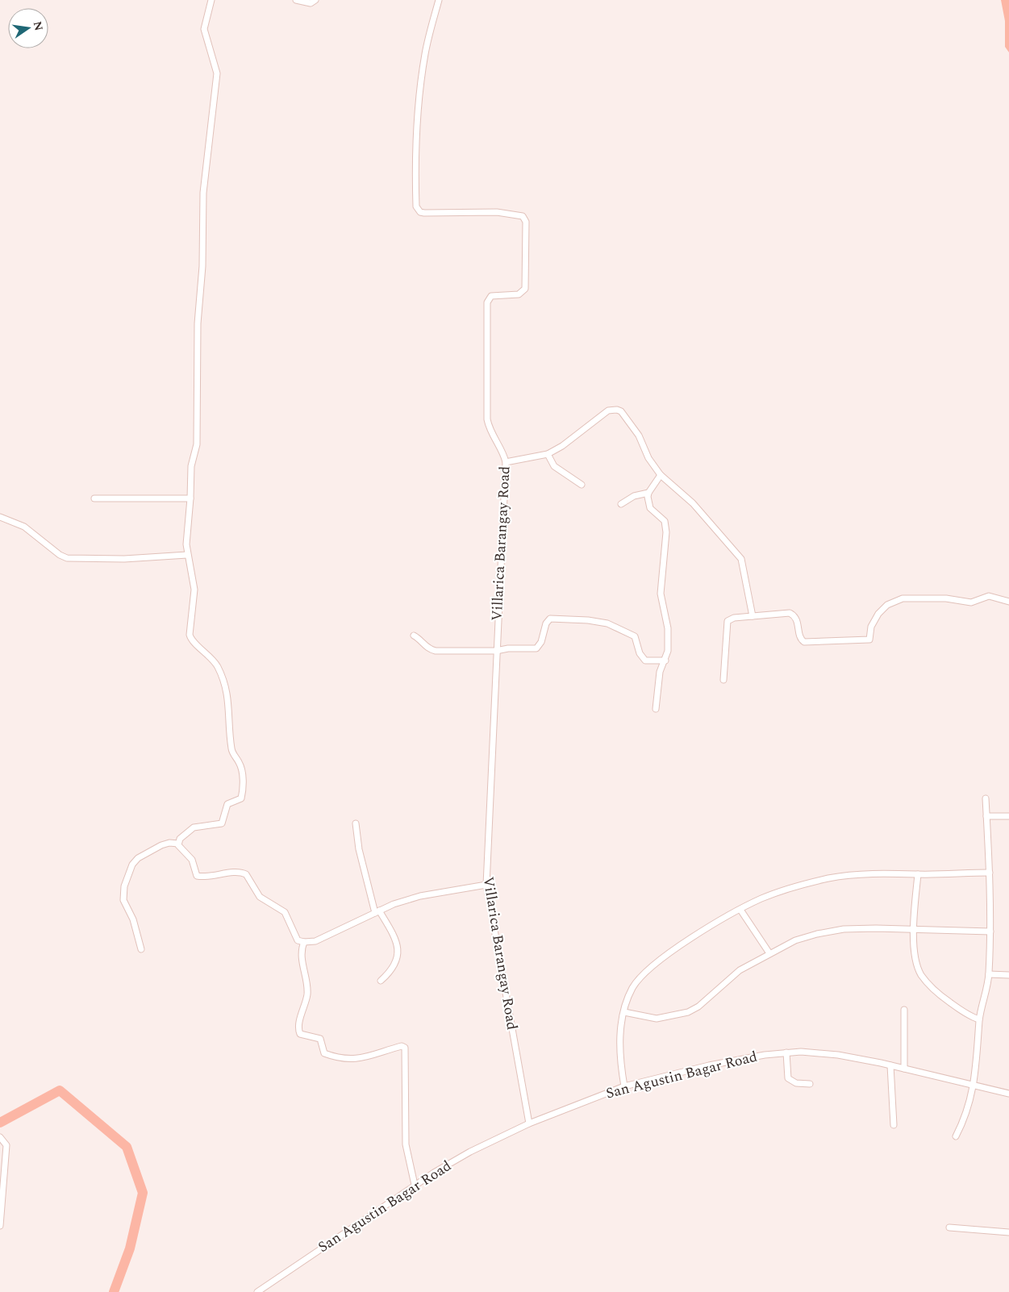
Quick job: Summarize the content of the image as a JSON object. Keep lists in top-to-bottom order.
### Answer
{
  "streets": {
    "street": ["Villarica Barangay Road", "San Agustin Bagar Road"]
  },
  "crossings": [
    ["Villarica Barangay Road", "San Agustin Bagar Road"]
  ],
  "north": "right"
}
